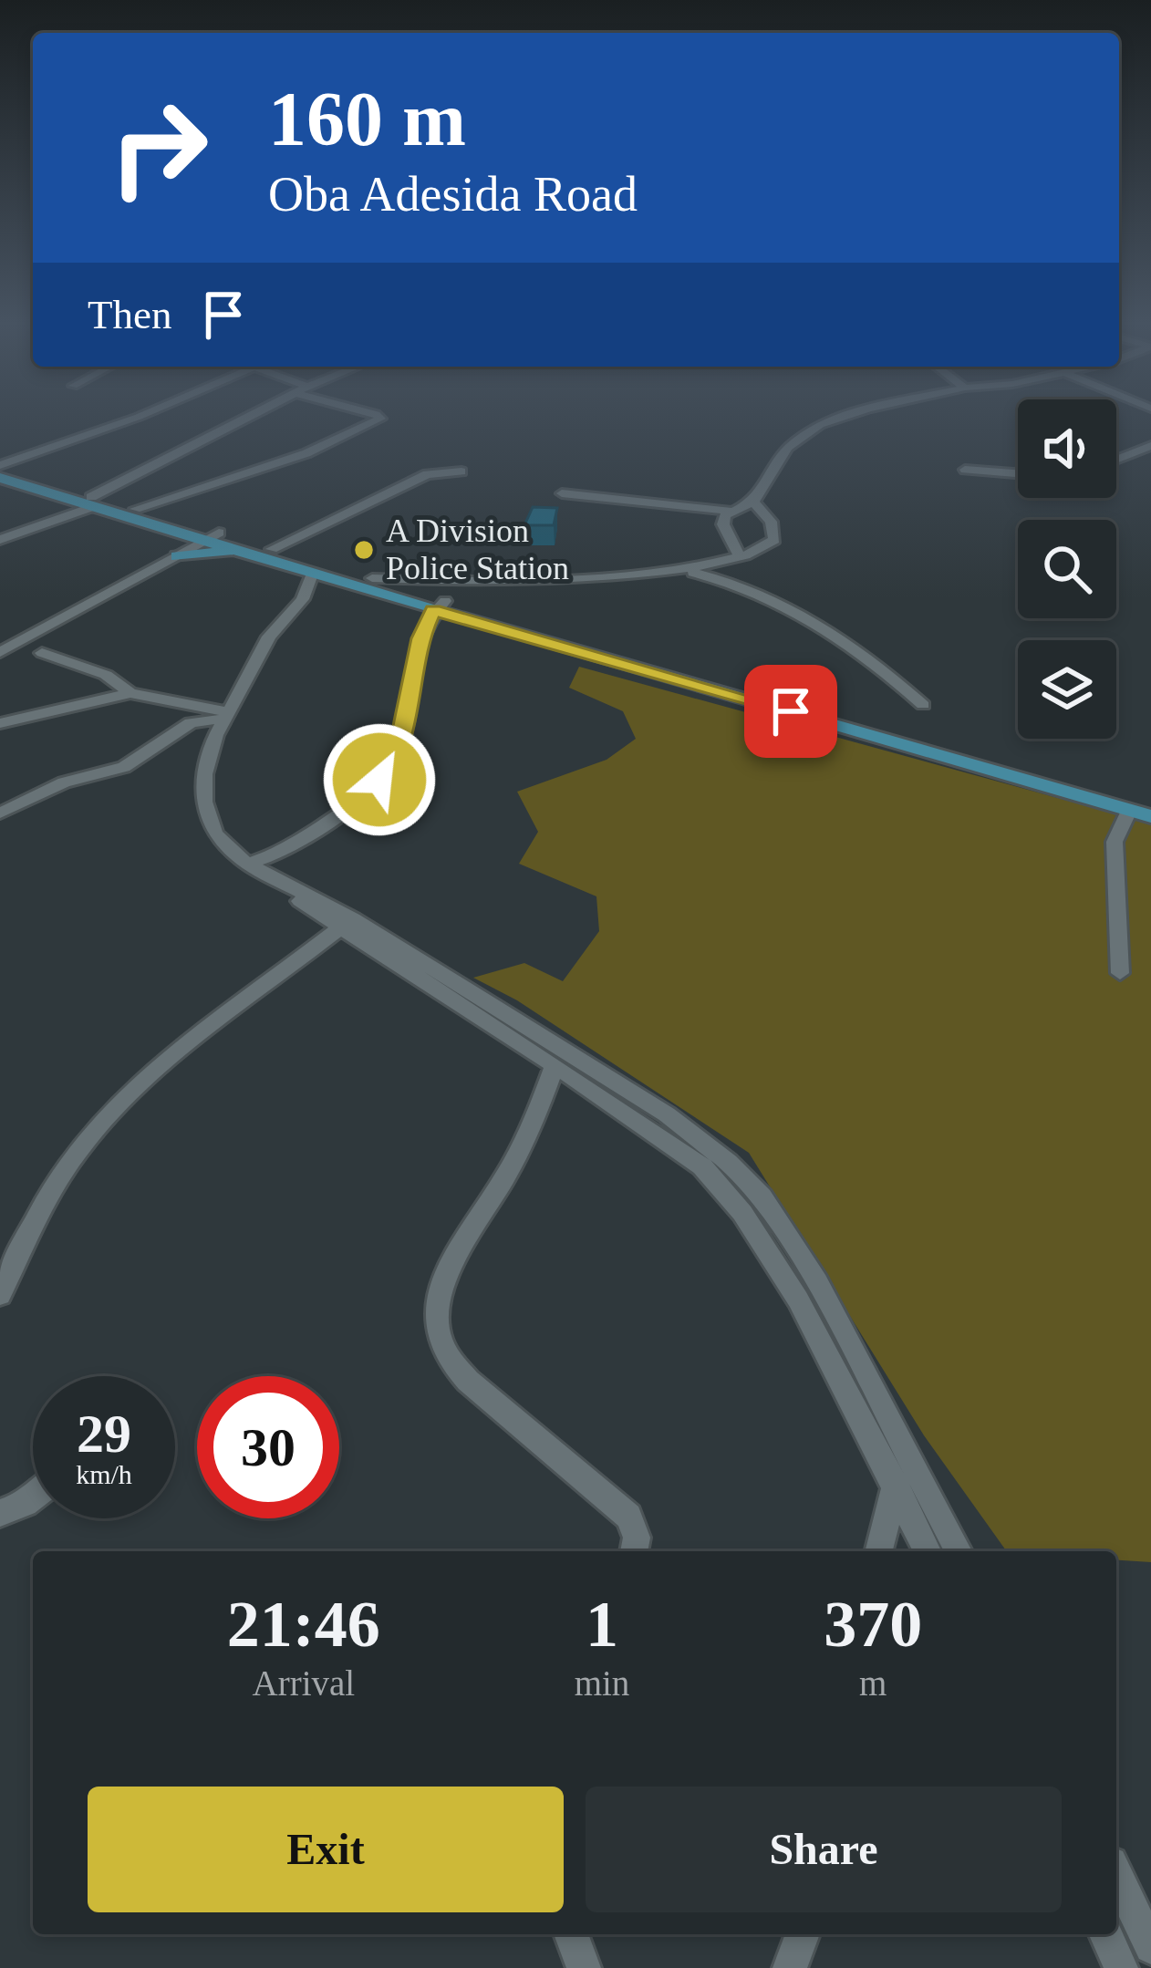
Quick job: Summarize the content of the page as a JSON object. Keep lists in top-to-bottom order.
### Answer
{
  "places": ["A Division Police Station"],
  "page": {
    "turn": ["160 m", "Oba Adesida Road"],
    "then": "Then",
    "speed": "29 km/h",
    "limit": "30",
    "eta": [
      "21:46",
      "Arrival",
      "1",
      "min",
      "370",
      "m"
    ],
    "buttons": ["Exit", "Share"]
  }
}
